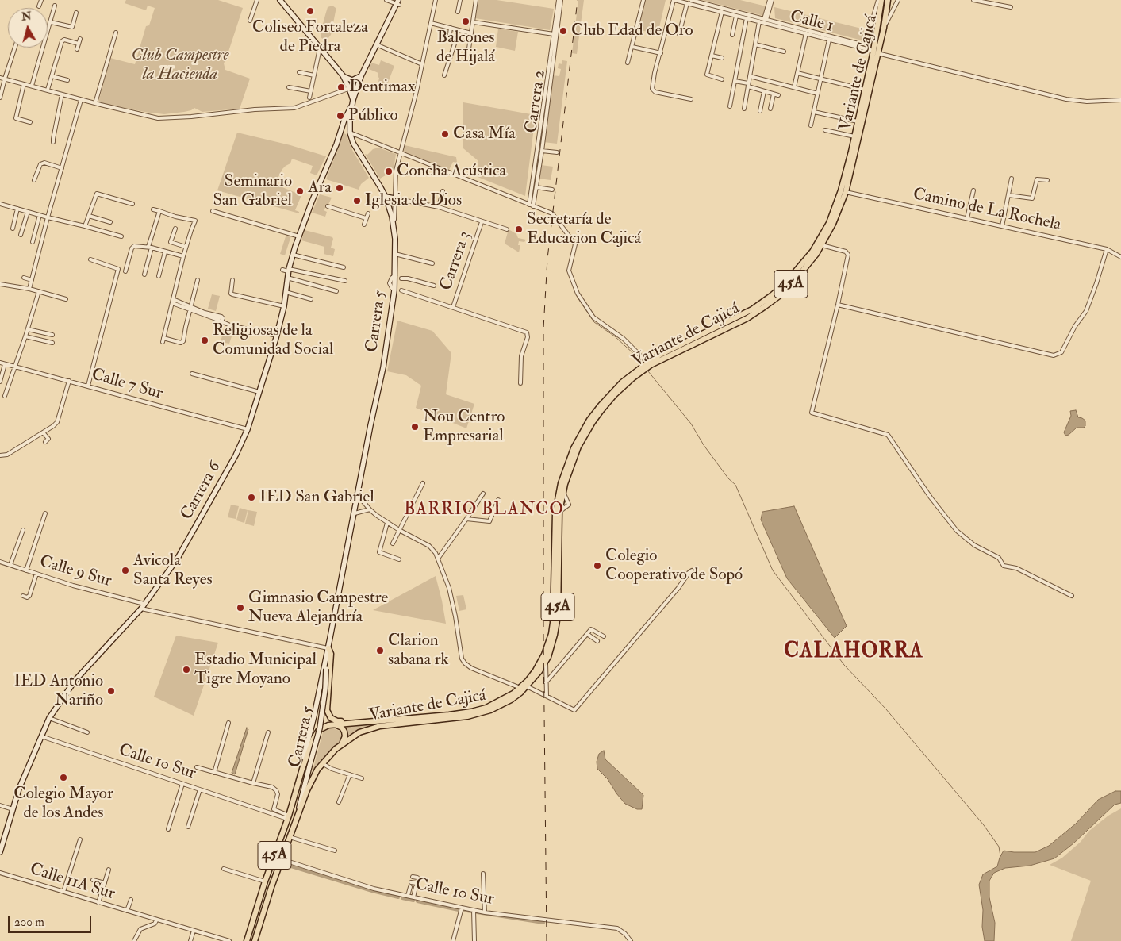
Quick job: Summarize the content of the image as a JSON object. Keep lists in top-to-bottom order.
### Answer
{
  "streets": {
    "highway": ["Variante de Cajicá", "45A"],
    "main road": ["Carrera 5", "Carrera 6"],
    "street": [
      "Calle 1",
      "Carrera 2",
      "Camino de La Rochela",
      "Carrera 3",
      "Calle 7 Sur",
      "Calle 9 Sur",
      "Calle 10 Sur",
      "Calle 11A Sur"
    ]
  },
  "crossings": [
    ["Calle 1", "Variante de Cajicá"],
    ["Variante de Cajicá", "Camino de La Rochela"],
    ["Variante de Cajicá", "45A"],
    ["Variante de Cajicá", "Carrera 5"],
    ["45A", "Carrera 5"],
    ["45A", "Calle 10 Sur"],
    ["Carrera 5", "Carrera 6"],
    ["Carrera 5", "Calle 9 Sur"],
    ["Calle 7 Sur", "Carrera 6"],
    ["Carrera 6", "Calle 9 Sur"],
    ["Carrera 6", "Calle 10 Sur"]
  ],
  "districts": ["BARRIO BLANCO", "CALAHORRA"],
  "parks": ["Club Campestre la Hacienda"],
  "places": [
    "Coliseo Fortaleza de Piedra",
    "Balcones de Hijalá",
    "Club Edad de Oro",
    "Dentimax",
    "Público",
    "Casa Mía",
    "Concha Acústica",
    "Ara",
    "Seminario San Gabriel",
    "Iglesia de Dios",
    "Secretaría de Educacion Cajicá",
    "Religiosas de la Comunidad Social",
    "Nou Centro Empresarial",
    "IED San Gabriel",
    "Colegio Cooperativo de Sopó",
    "Avicola Santa Reyes",
    "Gimnasio Campestre Nueva Alejandría",
    "Clarion sabana rk",
    "Estadio Municipal Tigre Moyano",
    "IED Antonio Nariño",
    "Colegio Mayor de los Andes"
  ],
  "scale_bar": "200 m",
  "north": "top"
}
